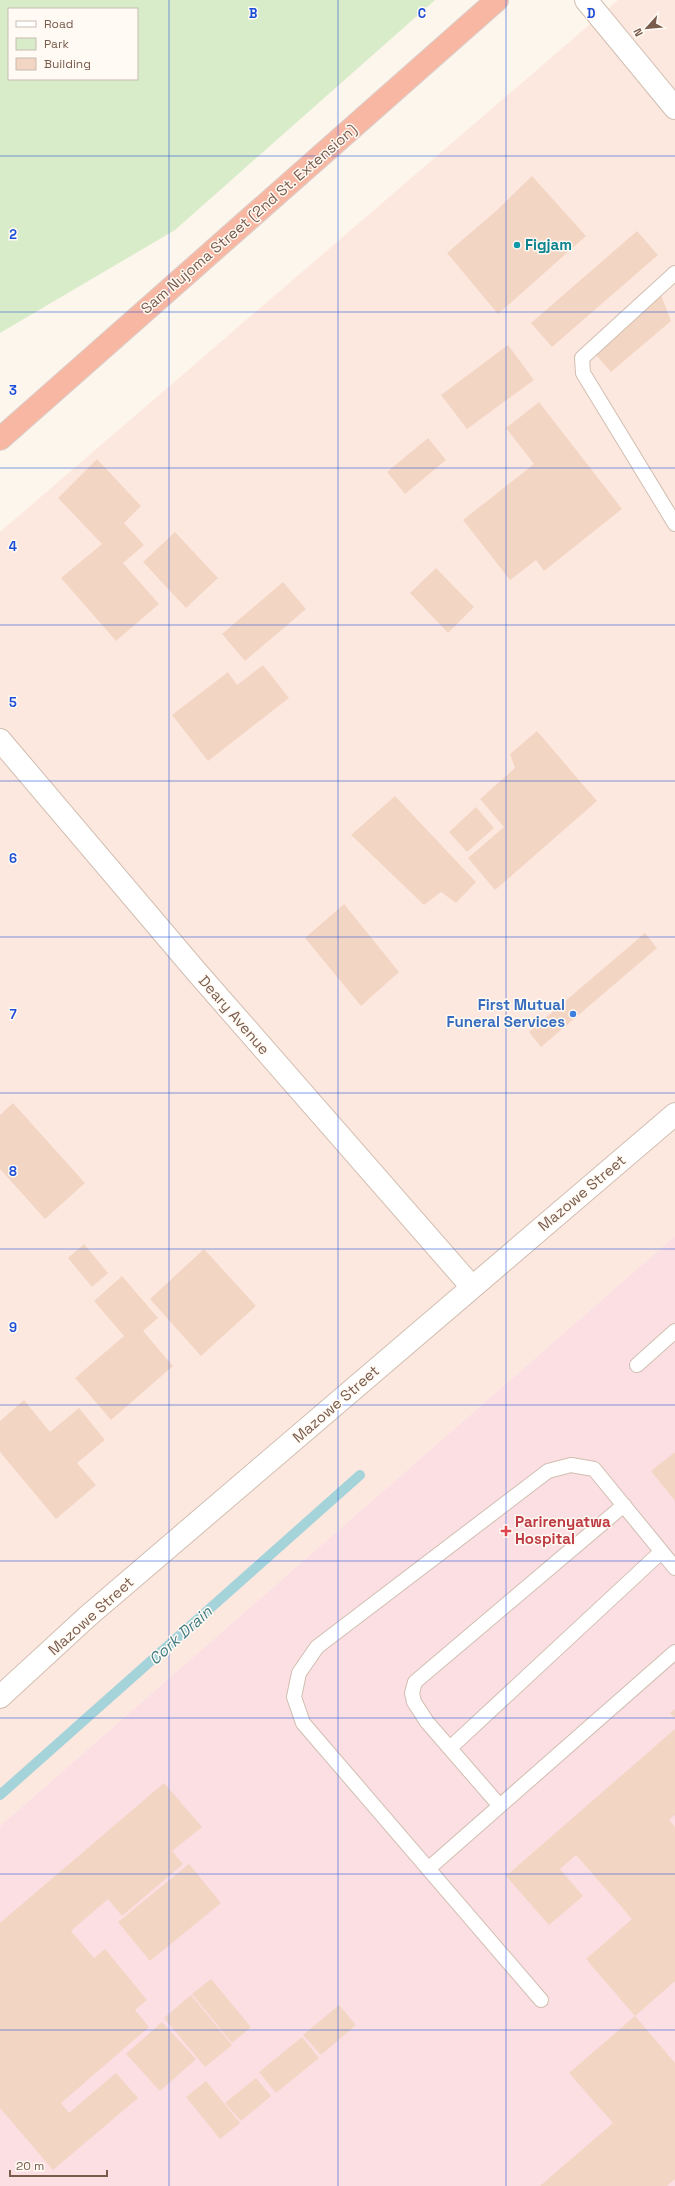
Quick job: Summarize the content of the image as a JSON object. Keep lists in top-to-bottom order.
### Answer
{
  "streets": {
    "highway": ["Sam Nujoma Street (2nd St. Extension)"],
    "street": ["Deary Avenue", "Mazowe Street"]
  },
  "crossings": [
    ["Deary Avenue", "Mazowe Street"]
  ],
  "water": ["Cork Drain"],
  "places": {
    "other": ["Figjam", "First Mutual Funeral Services"],
    "health": ["Parirenyatwa Hospital"]
  },
  "legend": ["Road", "Park", "Building"],
  "scale_bar": "20 m",
  "north": "bottom left",
  "grid": {
    "columns": ["B", "C", "D"],
    "rows": [
      "2",
      "3",
      "4",
      "5",
      "6",
      "7",
      "8",
      "9"
    ]
  }
}
